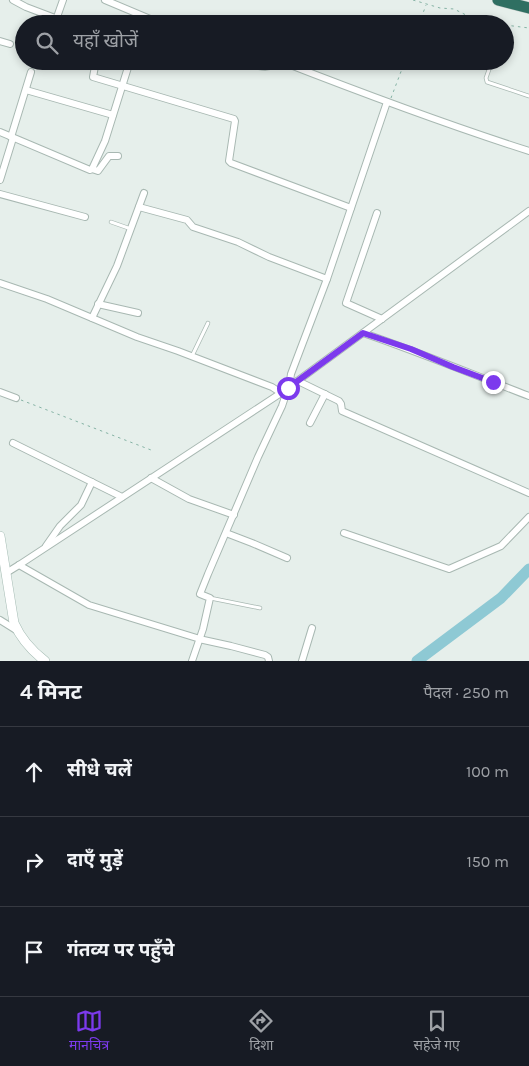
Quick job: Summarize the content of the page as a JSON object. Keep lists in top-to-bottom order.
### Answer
{
  "page": {
    "search": "यहाँ खोजें",
    "heading": ["4 मिनट", "पैदल · 250 m"],
    "list": [
      ["सीधे चलें", "100 m"],
      ["दाएँ मुड़ें", "150 m"],
      "गंतव्य पर पहुँचे"
    ],
    "nav": ["मानचित्र", "दिशा", "सहेजे गए"]
  }
}
